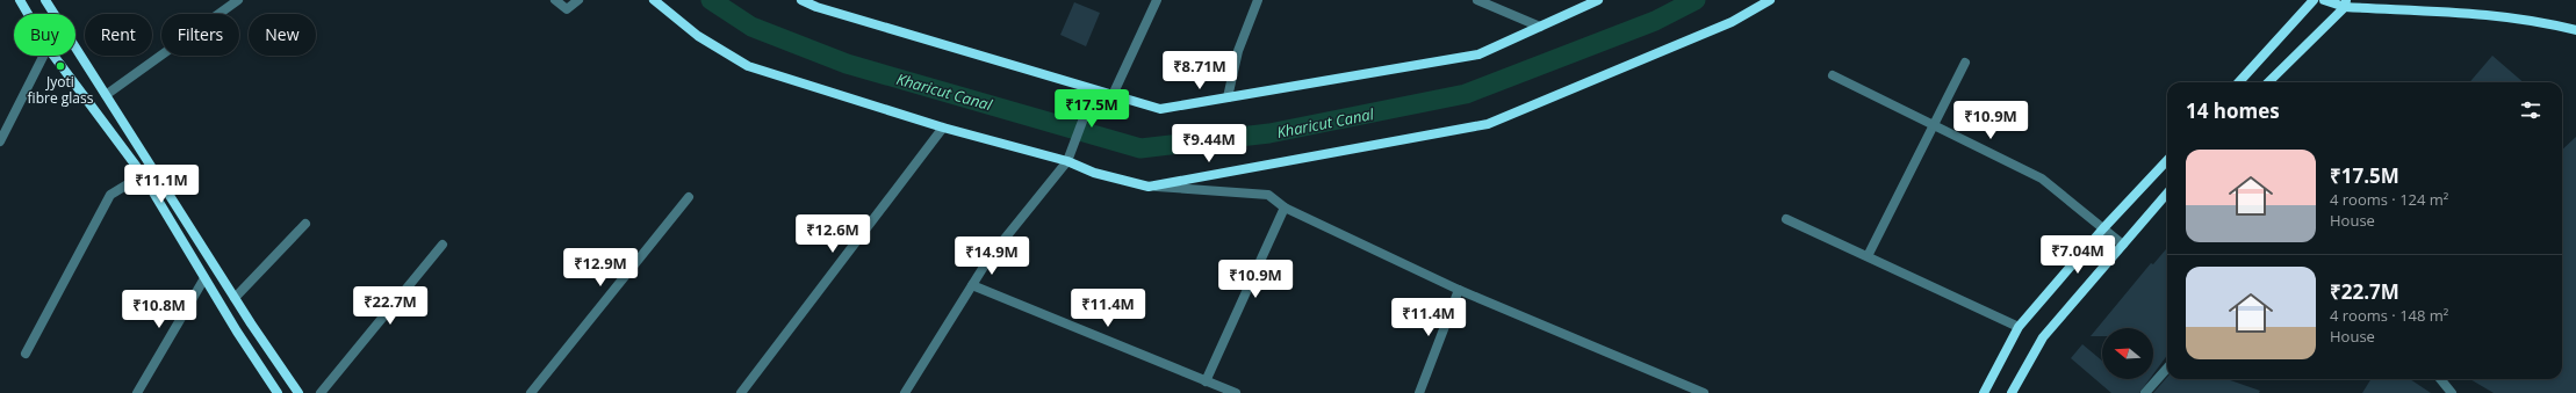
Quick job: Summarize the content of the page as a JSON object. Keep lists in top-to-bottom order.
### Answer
{
  "water": ["Kharicut Canal"],
  "places": ["Jyoti fibre glass"],
  "north": "left",
  "page": {
    "chip": [
      "Buy",
      "Rent",
      "Filters",
      "New"
    ],
    "price": [
      "₹8.71M",
      "₹17.5M",
      "₹10.9M",
      "₹9.44M",
      "₹11.1M",
      "₹12.6M",
      "₹7.04M",
      "₹14.9M",
      "₹12.9M",
      "₹10.9M",
      "₹22.7M",
      "₹11.4M",
      "₹10.8M",
      "₹11.4M"
    ],
    "heading": "14 homes",
    "list": [
      {
        "name": "₹17.5M",
        "note": "4 rooms · 124 m² · House"
      },
      {
        "name": "₹22.7M",
        "note": "4 rooms · 148 m² · House"
      }
    ]
  }
}
